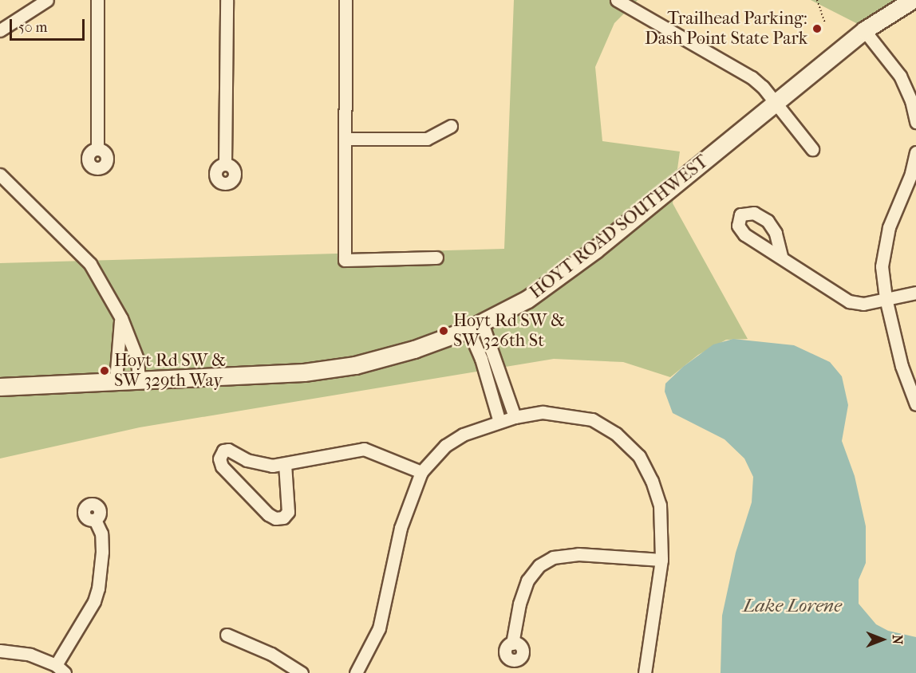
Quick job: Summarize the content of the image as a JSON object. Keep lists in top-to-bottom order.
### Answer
{
  "streets": {
    "main road": ["HOYT ROAD SOUTHWEST"]
  },
  "water": ["Lake Lorene"],
  "places": ["Trailhead Parking: Dash Point State Park", "Hoyt Rd SW & SW 326th St", "Hoyt Rd SW & SW 329th Way"],
  "scale_bar": "50 m",
  "north": "right"
}
